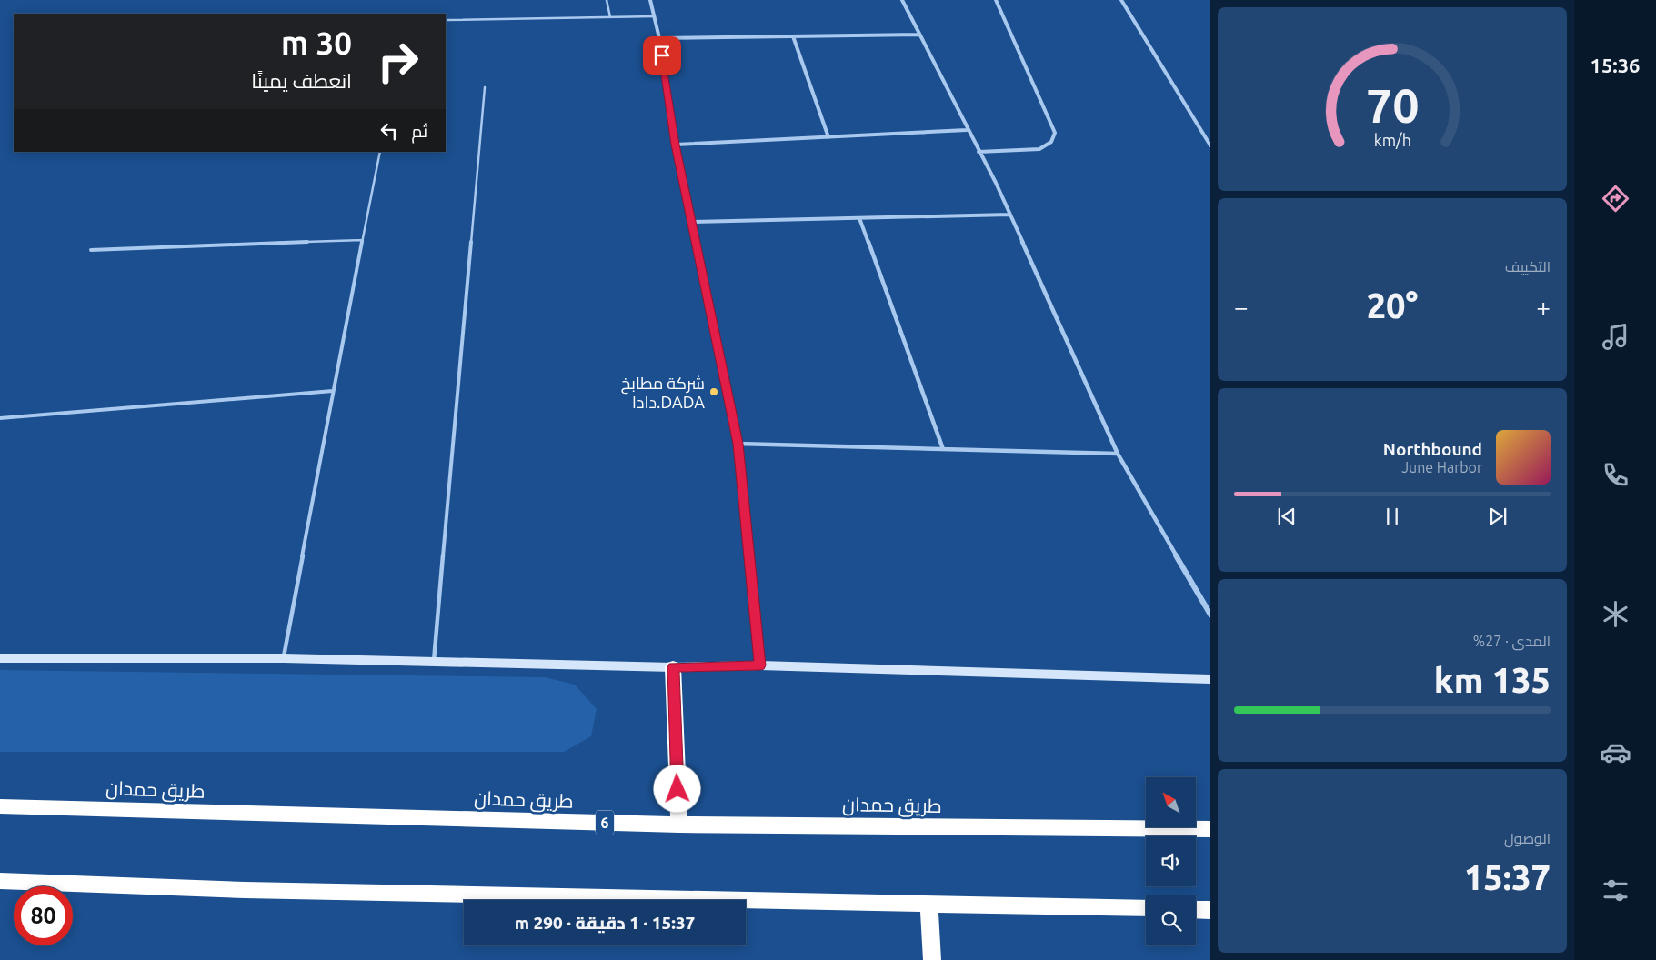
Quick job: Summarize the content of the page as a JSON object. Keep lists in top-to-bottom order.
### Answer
{
  "streets": {
    "highway": ["طريق حمدان", "6"]
  },
  "places": ["شركة مطابخ دادا.DADA"],
  "north": "top left",
  "page": {
    "tabs": "15:36",
    "turn": ["30 m", "انعطف يمينًا"],
    "then": "ثم",
    "tile": [
      "التكييف",
      ["المدى · 27%", "135 km"],
      ["الوصول", "15:37"]
    ],
    "heat": ["−", "20°", "+"],
    "song": ["Northbound", "June Harbor"],
    "limit": "80",
    "trip": "15:37 · 1 دقيقة · 290 m",
    "gauge": ["70", "km/h"]
  }
}
